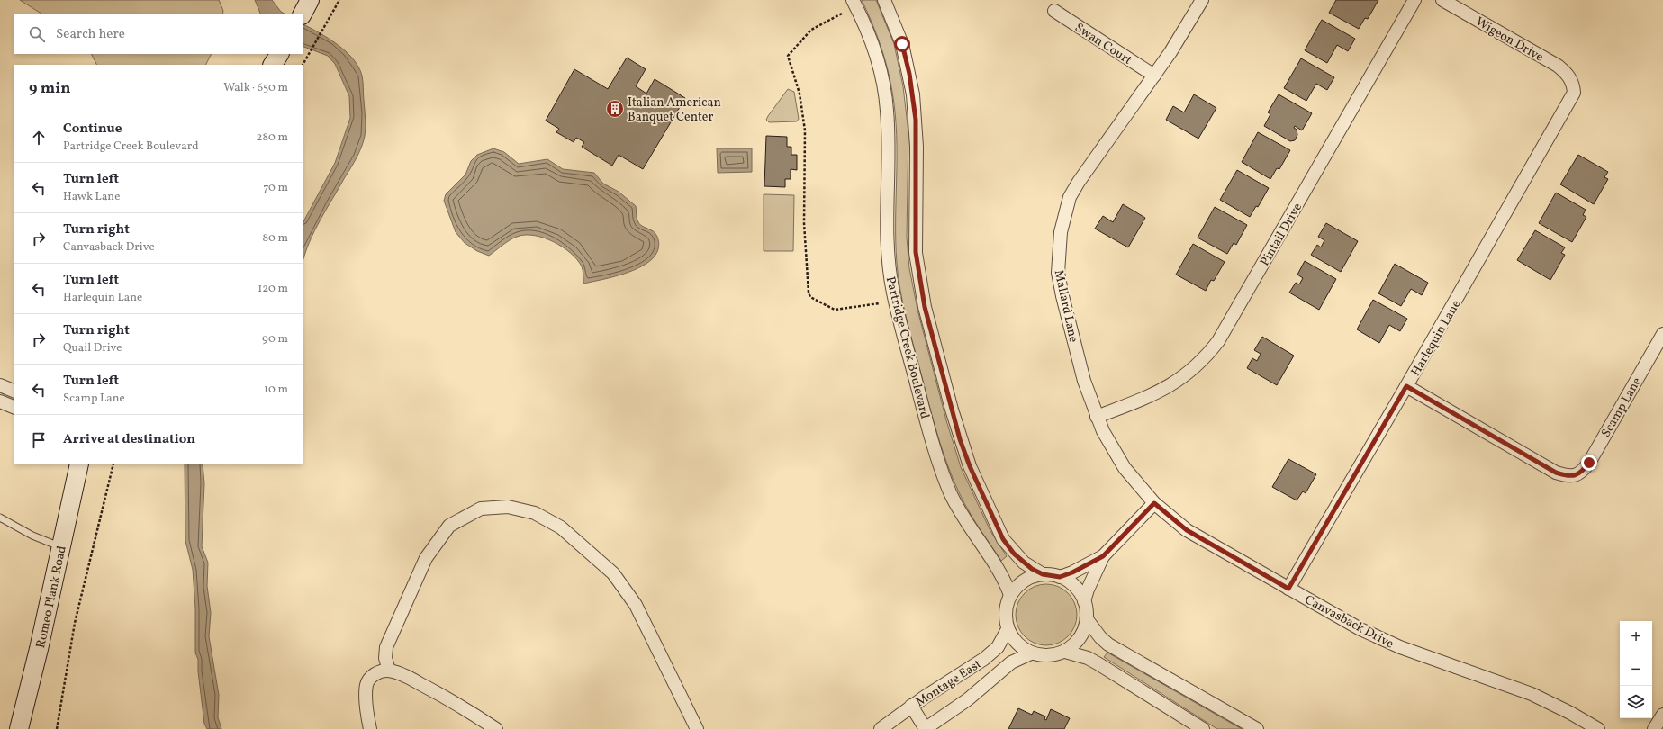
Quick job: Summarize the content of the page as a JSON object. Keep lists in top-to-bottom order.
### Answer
{
  "streets": {
    "main road": ["Romeo Plank Road"],
    "street": [
      "Wigeon Drive",
      "Swan Court",
      "Pintail Drive",
      "Mallard Lane",
      "Harlequin Lane",
      "Partridge Creek Boulevard",
      "Scamp Lane",
      "Canvasback Drive",
      "Montage East"
    ]
  },
  "crossings": [
    ["Wigeon Drive", "Harlequin Lane"],
    ["Swan Court", "Mallard Lane"],
    ["Pintail Drive", "Mallard Lane"],
    ["Mallard Lane", "Canvasback Drive"],
    ["Harlequin Lane", "Scamp Lane"],
    ["Harlequin Lane", "Canvasback Drive"],
    ["Partridge Creek Boulevard", "Montage East"]
  ],
  "places": {
    "building": ["Italian American Banquet Center"]
  },
  "page": {
    "search": "Search here",
    "heading": ["9 min", "Walk · 650 m"],
    "list": [
      ["Continue", "Partridge Creek Boulevard", "280 m"],
      ["Turn left", "Hawk Lane", "70 m"],
      ["Turn right", "Canvasback Drive", "80 m"],
      ["Turn left", "Harlequin Lane", "120 m"],
      ["Turn right", "Quail Drive", "90 m"],
      ["Turn left", "Scamp Lane", "10 m"],
      "Arrive at destination"
    ],
    "map_buttons": ["+", "−"]
  }
}
